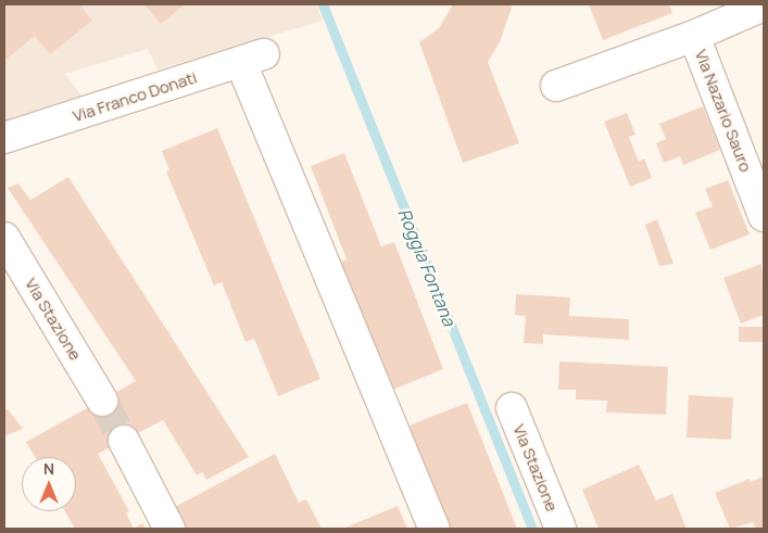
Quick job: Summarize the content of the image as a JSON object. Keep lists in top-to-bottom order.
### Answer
{
  "streets": {
    "street": ["Via Franco Donati", "Via Nazario Sauro", "Via Stazione"]
  },
  "water": ["Roggia Fontana"],
  "north": "top"
}
